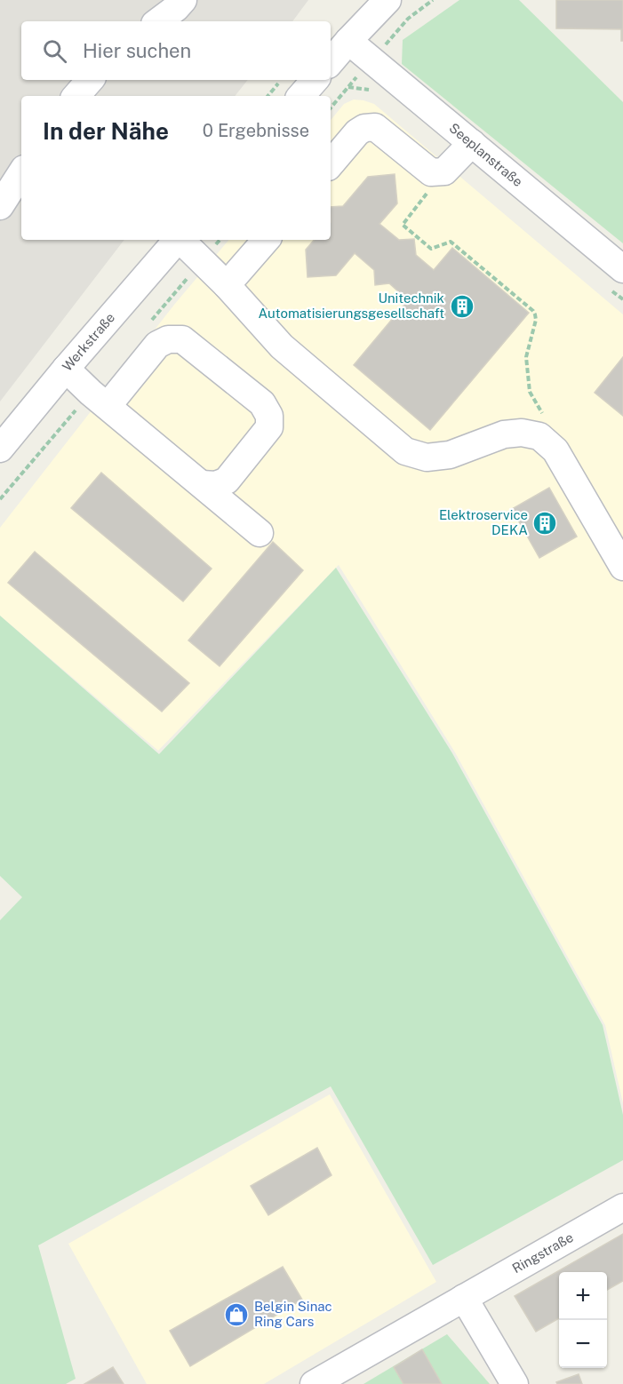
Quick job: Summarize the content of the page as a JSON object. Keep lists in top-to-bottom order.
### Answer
{
  "streets": {
    "street": ["Seeplanstraße", "Werkstraße", "Ringstraße"]
  },
  "places": {
    "building": ["Unitechnik Automatisierungsgesellschaft", "Elektroservice DEKA"],
    "shop": ["Belgin Sinac Ring Cars"]
  },
  "page": {
    "search": "Hier suchen",
    "heading": ["In der Nähe", "0 Ergebnisse"],
    "map_buttons": ["+", "−"]
  }
}
